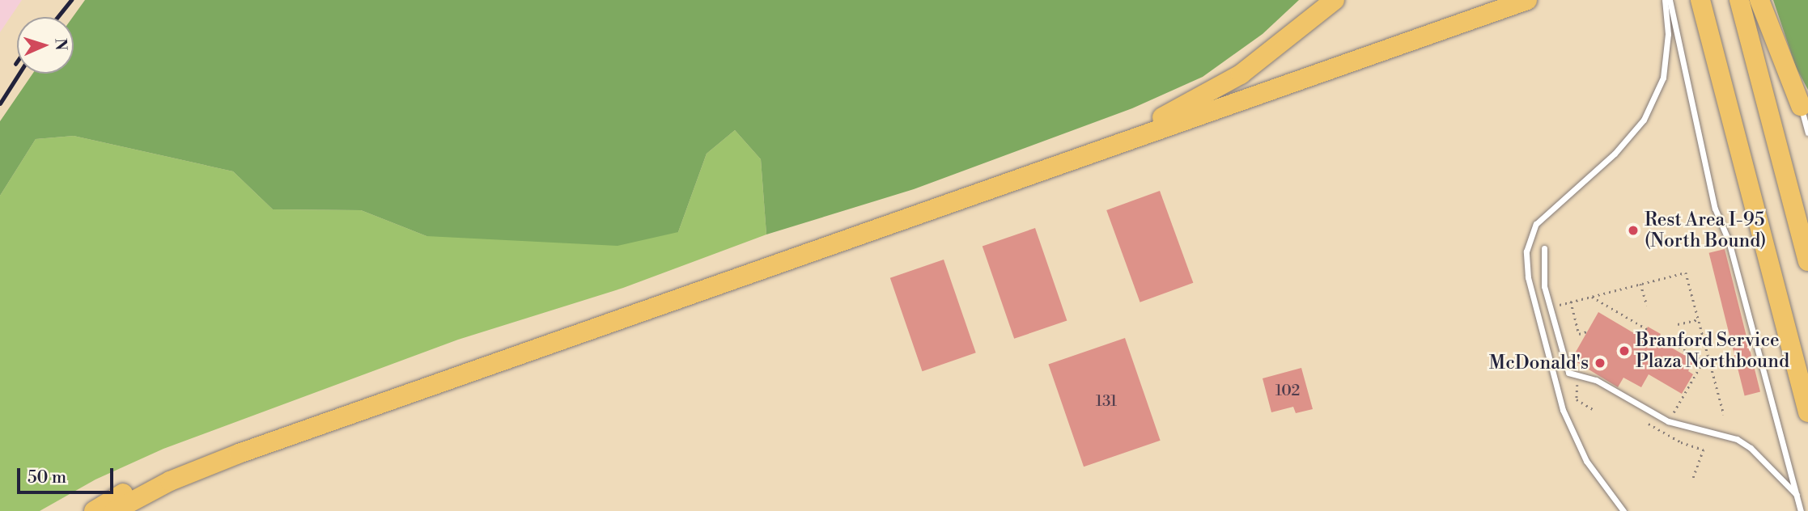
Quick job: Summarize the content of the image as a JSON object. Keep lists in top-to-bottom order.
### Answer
{
  "places": ["Rest Area I-95 (North Bound)", "Branford Service Plaza Northbound", "McDonald's"],
  "house_numbers": ["102", "131"],
  "scale_bar": "50 m",
  "north": "right"
}
